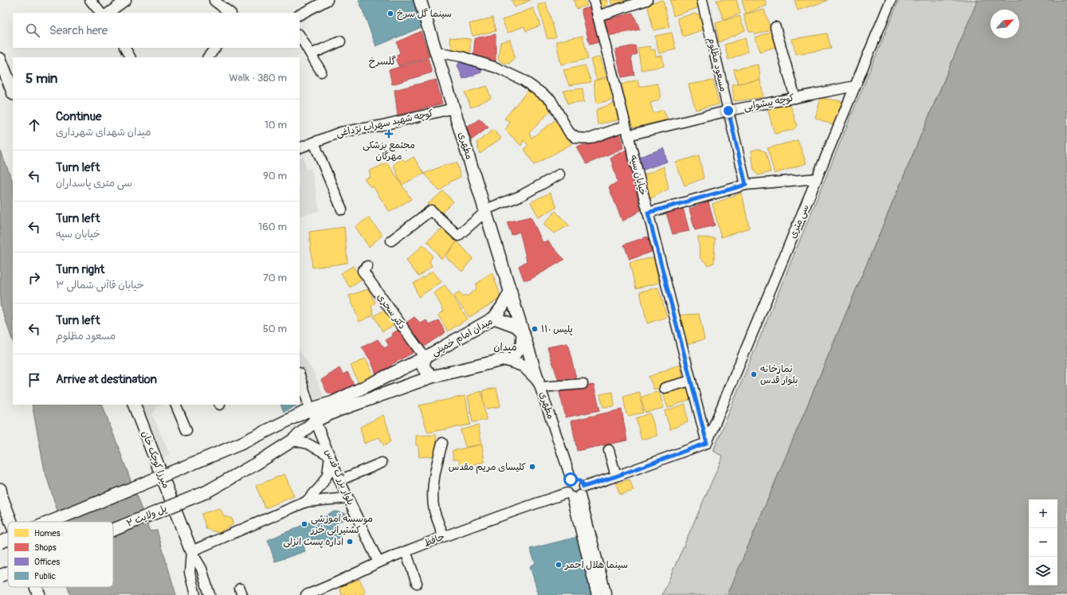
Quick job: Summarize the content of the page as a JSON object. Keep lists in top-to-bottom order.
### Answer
{
  "streets": {
    "main road": [
      "مطهری",
      "میدان امام خمینی",
      "میرزا کوچک خان",
      "پل ولایت ۲"
    ],
    "street": [
      "مسعود مظلوم",
      "کوچه پیشوایی",
      "کوچه شهید سهراب نژداغی",
      "خیابان سپه",
      "سی متری",
      "دکتر سحری",
      "بلوار بزرگ قدس",
      "حافظ"
    ]
  },
  "crossings": [
    ["مسعود مظلوم", "کوچه پیشوایی"],
    ["کوچه پیشوایی", "خیابان سپه"],
    ["کوچه پیشوایی", "سی متری"],
    ["کوچه شهید سهراب نژداغی", "مطهری"],
    ["مطهری", "میدان امام خمینی"],
    ["خیابان سپه", "سی متری"],
    ["خیابان سپه", "حافظ"],
    ["سی متری", "حافظ"],
    ["دکتر سحری", "میدان امام خمینی"],
    ["میدان امام خمینی", "پل ولایت ۲"],
    ["بلوار بزرگ قدس", "پل ولایت ۲"],
    ["بلوار بزرگ قدس", "حافظ"]
  ],
  "districts": ["گلسرخ", "میدان"],
  "places": {
    "other": [
      "سینما گل سرخ",
      "پلیس ۱۱۰",
      "نمازخانه بلوار قدس",
      "کلیسای مریم مقدس",
      "موسسه آموزشی کشتیرانی خزر",
      "اداره پست انزلی",
      "سینما هلال احمر"
    ],
    "health": ["مجتمع پزشکی مهرگان"]
  },
  "legend": [
    "Homes",
    "Shops",
    "Offices",
    "Public"
  ],
  "north": "top right",
  "page": {
    "search": "Search here",
    "heading": ["5 min", "Walk · 380 m"],
    "list": [
      ["Continue", "میدان شهدای شهرداری", "10 m"],
      ["Turn left", "سی متری پاسداران", "90 m"],
      ["Turn left", "خیابان سپه", "160 m"],
      ["Turn right", "خیابان قاآنی شمالی ۳", "70 m"],
      ["Turn left", "مسعود مظلوم", "50 m"],
      "Arrive at destination"
    ],
    "map_buttons": ["+", "−"]
  }
}
